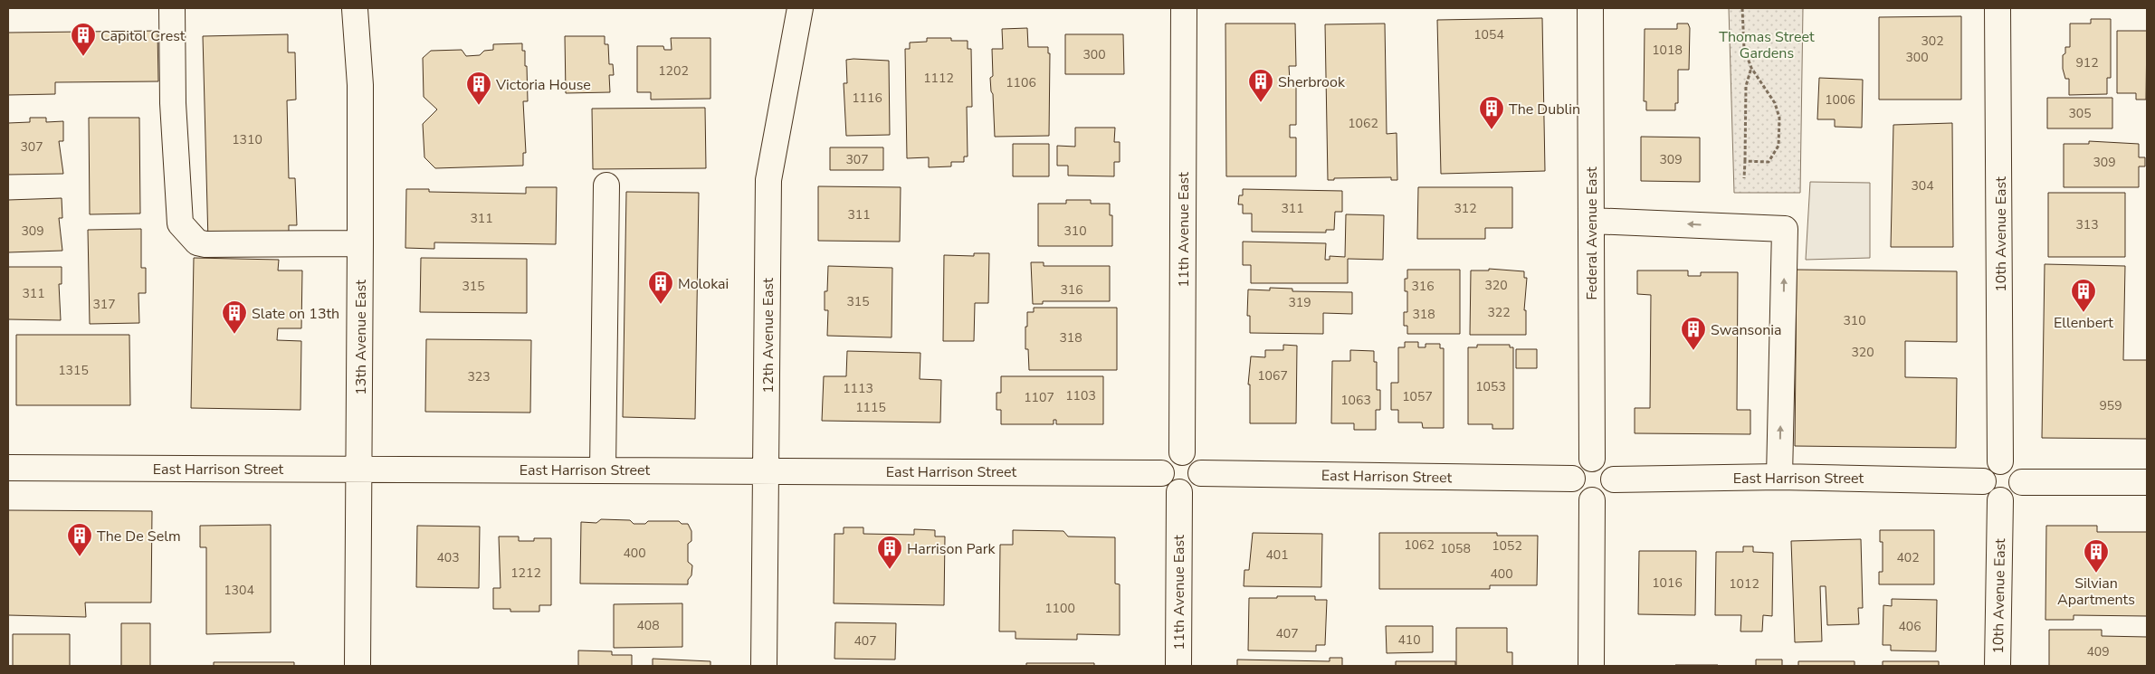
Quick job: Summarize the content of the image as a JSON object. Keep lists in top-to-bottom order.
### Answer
{
  "streets": {
    "street": [
      "11th Avenue East",
      "Federal Avenue East",
      "10th Avenue East",
      "12th Avenue East",
      "13th Avenue East",
      "East Harrison Street"
    ]
  },
  "crossings": [
    ["11th Avenue East", "East Harrison Street"],
    ["Federal Avenue East", "East Harrison Street"],
    ["10th Avenue East", "East Harrison Street"],
    ["12th Avenue East", "East Harrison Street"],
    ["13th Avenue East", "East Harrison Street"]
  ],
  "parks": ["Thomas Street Gardens"],
  "places": {
    "building": [
      "Capitol Crest",
      "Sherbrook",
      "Victoria House",
      "The Dublin",
      "Molokai",
      "Ellenbert",
      "Slate on 13th",
      "Swansonia",
      "The De Selm",
      "Harrison Park",
      "Silvian Apartments"
    ]
  },
  "house_numbers": [
    "1054",
    "302",
    "1018",
    "300",
    "300",
    "912",
    "1202",
    "1112",
    "1106",
    "1116",
    "1006",
    "305",
    "1062",
    "1310",
    "307",
    "307",
    "309",
    "309",
    "304",
    "311",
    "312",
    "311",
    "311",
    "313",
    "309",
    "310",
    "320",
    "315",
    "316",
    "316",
    "311",
    "315",
    "319",
    "317",
    "322",
    "318",
    "310",
    "318",
    "320",
    "1315",
    "1067",
    "323",
    "1053",
    "1113",
    "1103",
    "1057",
    "1107",
    "1063",
    "959",
    "1115",
    "1062",
    "1052",
    "1058",
    "400",
    "401",
    "403",
    "402",
    "1212",
    "400",
    "1016",
    "1012",
    "1304",
    "1100",
    "408",
    "406",
    "407",
    "410",
    "407",
    "409"
  ]
}
